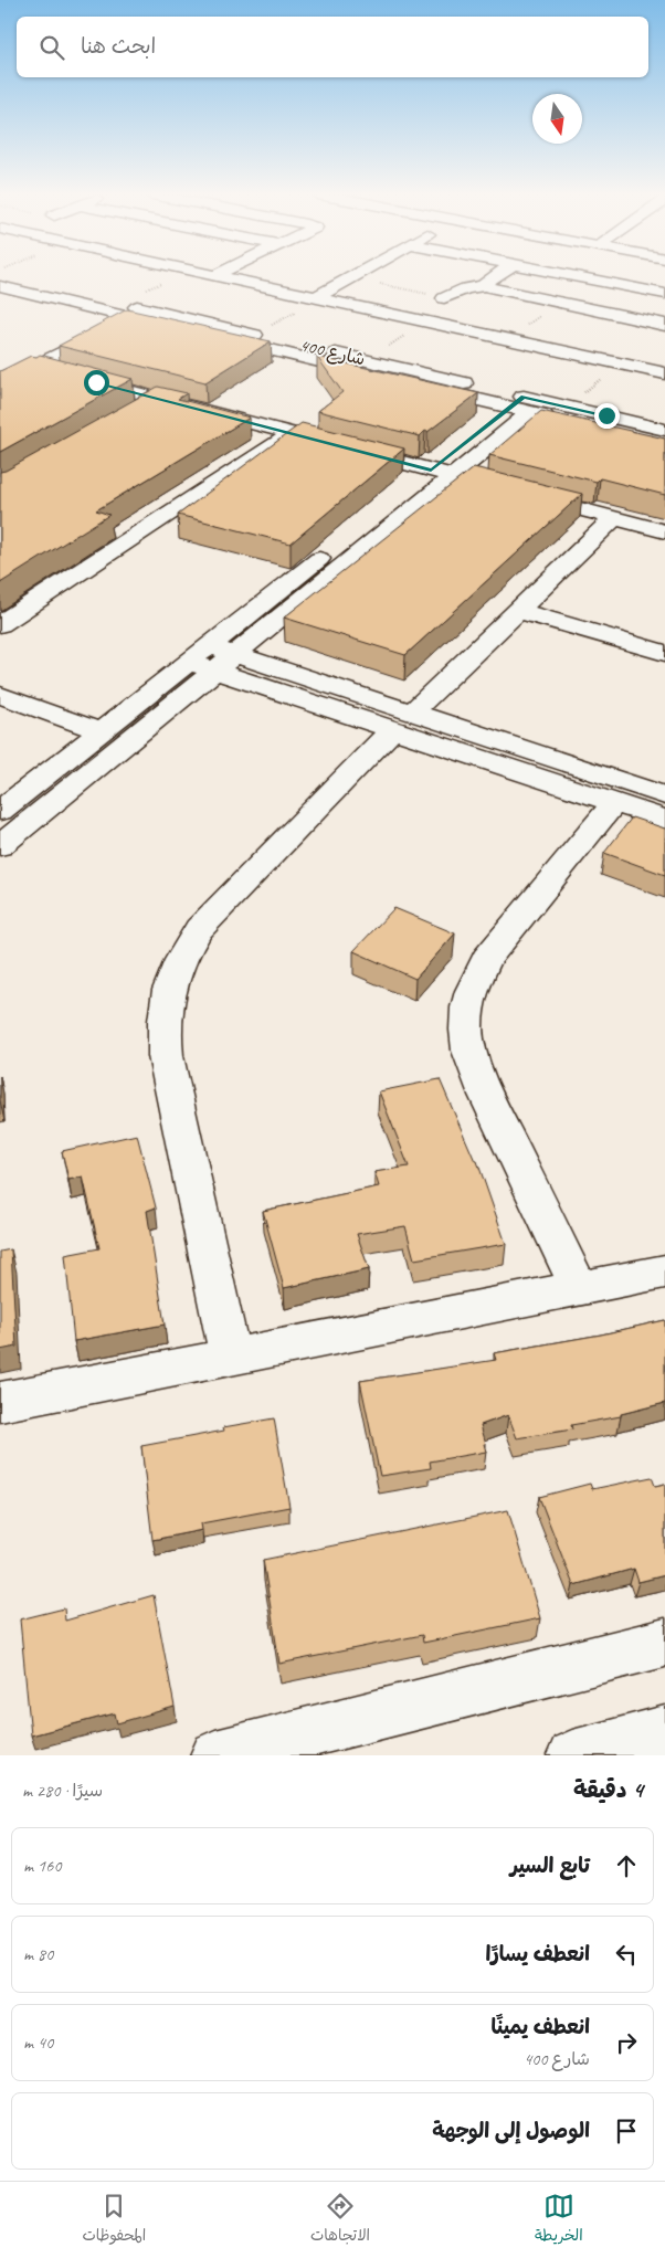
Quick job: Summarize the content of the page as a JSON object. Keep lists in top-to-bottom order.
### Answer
{
  "streets": {
    "street": ["شارع 400"]
  },
  "north": "bottom",
  "page": {
    "search": "ابحث هنا",
    "heading": ["4 دقيقة", "سيرًا · 280 m"],
    "list": [
      ["تابع السير", "160 m"],
      ["انعطف يسارًا", "80 m"],
      ["انعطف يمينًا", "شارع 400", "40 m"],
      "الوصول إلى الوجهة"
    ],
    "nav": ["الخريطة", "الاتجاهات", "المحفوظات"]
  }
}
